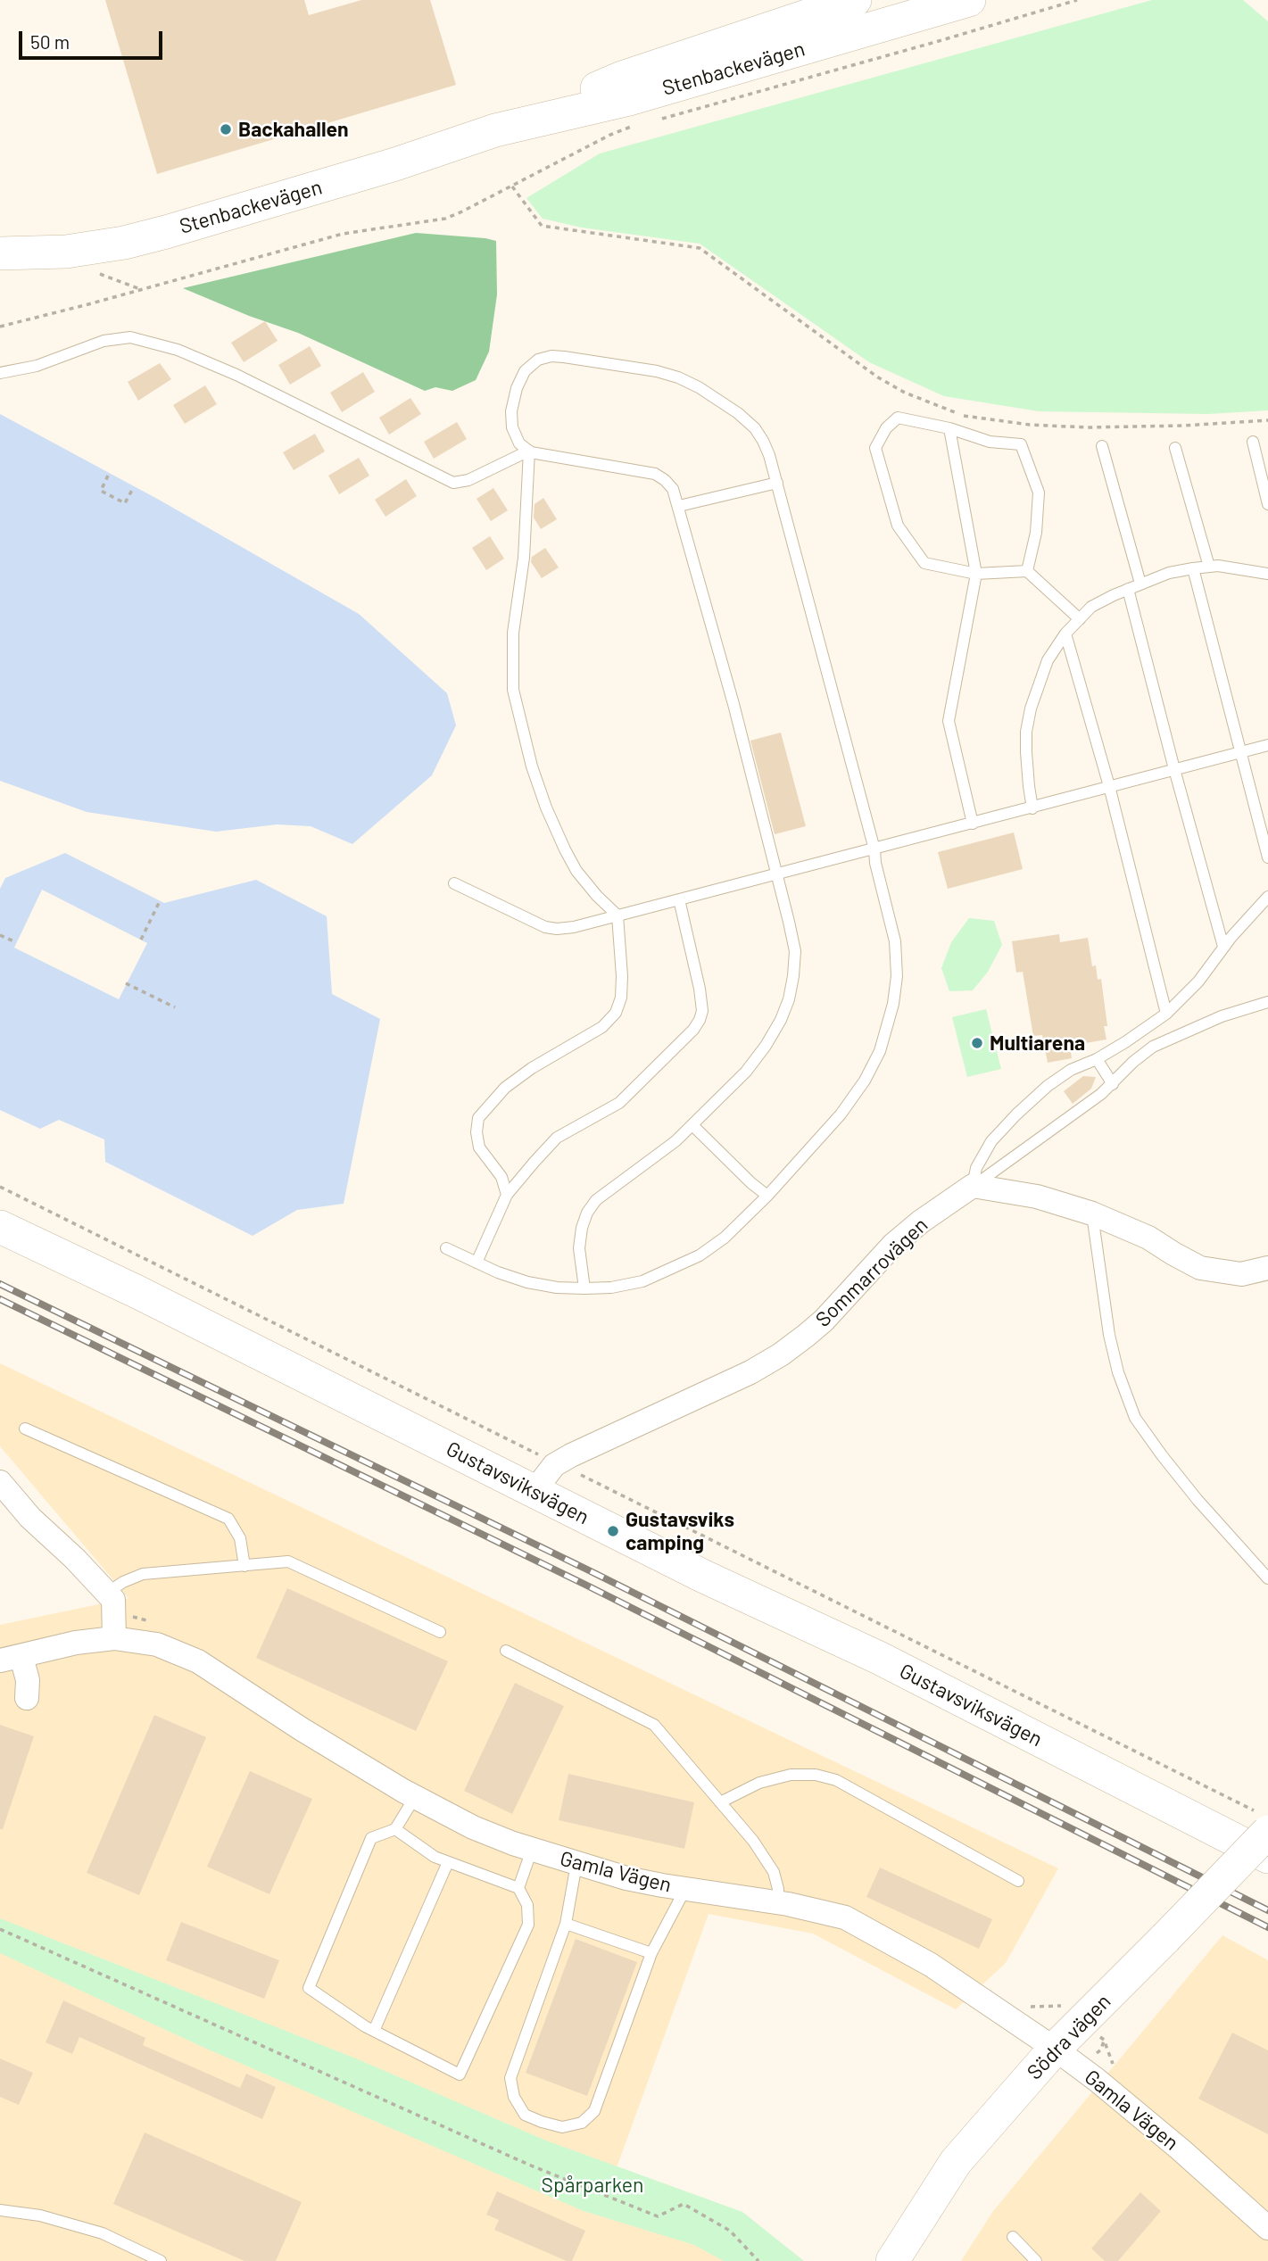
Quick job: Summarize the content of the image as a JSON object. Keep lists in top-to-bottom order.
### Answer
{
  "streets": {
    "street": [
      "Stenbackevägen",
      "Sommarrovägen",
      "Gustavsviksvägen",
      "Gamla Vägen",
      "Södra vägen"
    ]
  },
  "crossings": [
    ["Sommarrovägen", "Gustavsviksvägen"],
    ["Gamla Vägen", "Södra vägen"]
  ],
  "parks": ["Spårparken"],
  "places": ["Backahallen", "Multiarena", "Gustavsviks camping"],
  "scale_bar": "50 m"
}
